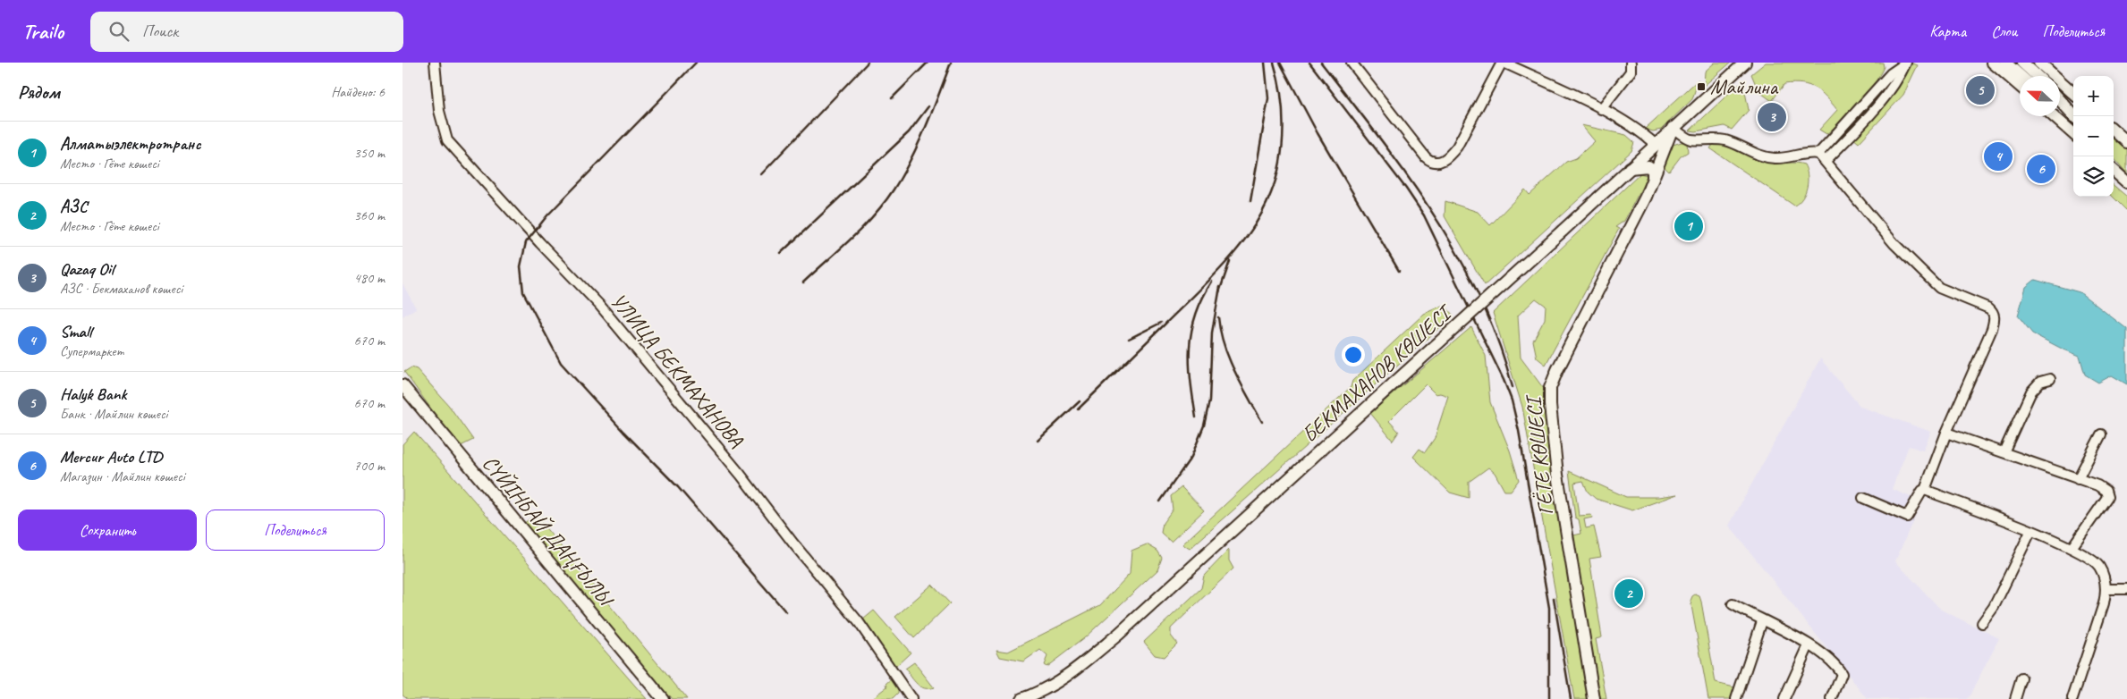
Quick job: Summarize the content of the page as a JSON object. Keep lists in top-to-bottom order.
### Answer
{
  "streets": {
    "main road": ["БЕКМАХАНОВ КӨШЕСІ", "ГЁТЕ КӨШЕСІ", "СҮЙІНБАЙ ДАҢҒЫЛЫ"],
    "street": ["УЛИЦА БЕКМАХАНОВА"]
  },
  "crossings": [
    ["БЕКМАХАНОВ КӨШЕСІ", "ГЁТЕ КӨШЕСІ"]
  ],
  "places": {
    "transit": ["Майлина"]
  },
  "north": "left",
  "page": {
    "header": "Trailo",
    "search": "Поиск",
    "nav": ["Карта", "Слои", "Поделиться"],
    "heading": ["Рядом", "Найдено: 6"],
    "pins": [
      "5",
      "3",
      "4",
      "6",
      "1",
      "2"
    ],
    "map_buttons": ["+", "−"],
    "list": [
      {
        "mark": "1",
        "name": "Алматыэлектротранс",
        "note": "Место · Гёте көшесі",
        "value": "350 m"
      },
      {
        "mark": "2",
        "name": "АЗС",
        "note": "Место · Гёте көшесі",
        "value": "360 m"
      },
      {
        "mark": "3",
        "name": "Qazaq Oil",
        "note": "АЗС · Бекмаханов көшесі",
        "value": "480 m"
      },
      {
        "mark": "4",
        "name": "Small",
        "note": "Супермаркет",
        "value": "670 m"
      },
      {
        "mark": "5",
        "name": "Halyk Bank",
        "note": "Банк · Майлин көшесі",
        "value": "670 m"
      },
      {
        "mark": "6",
        "name": "Mercur Auto LTD",
        "note": "Магазин · Майлин көшесі",
        "value": "700 m"
      }
    ],
    "buttons": ["Сохранить", "Поделиться"]
  }
}
